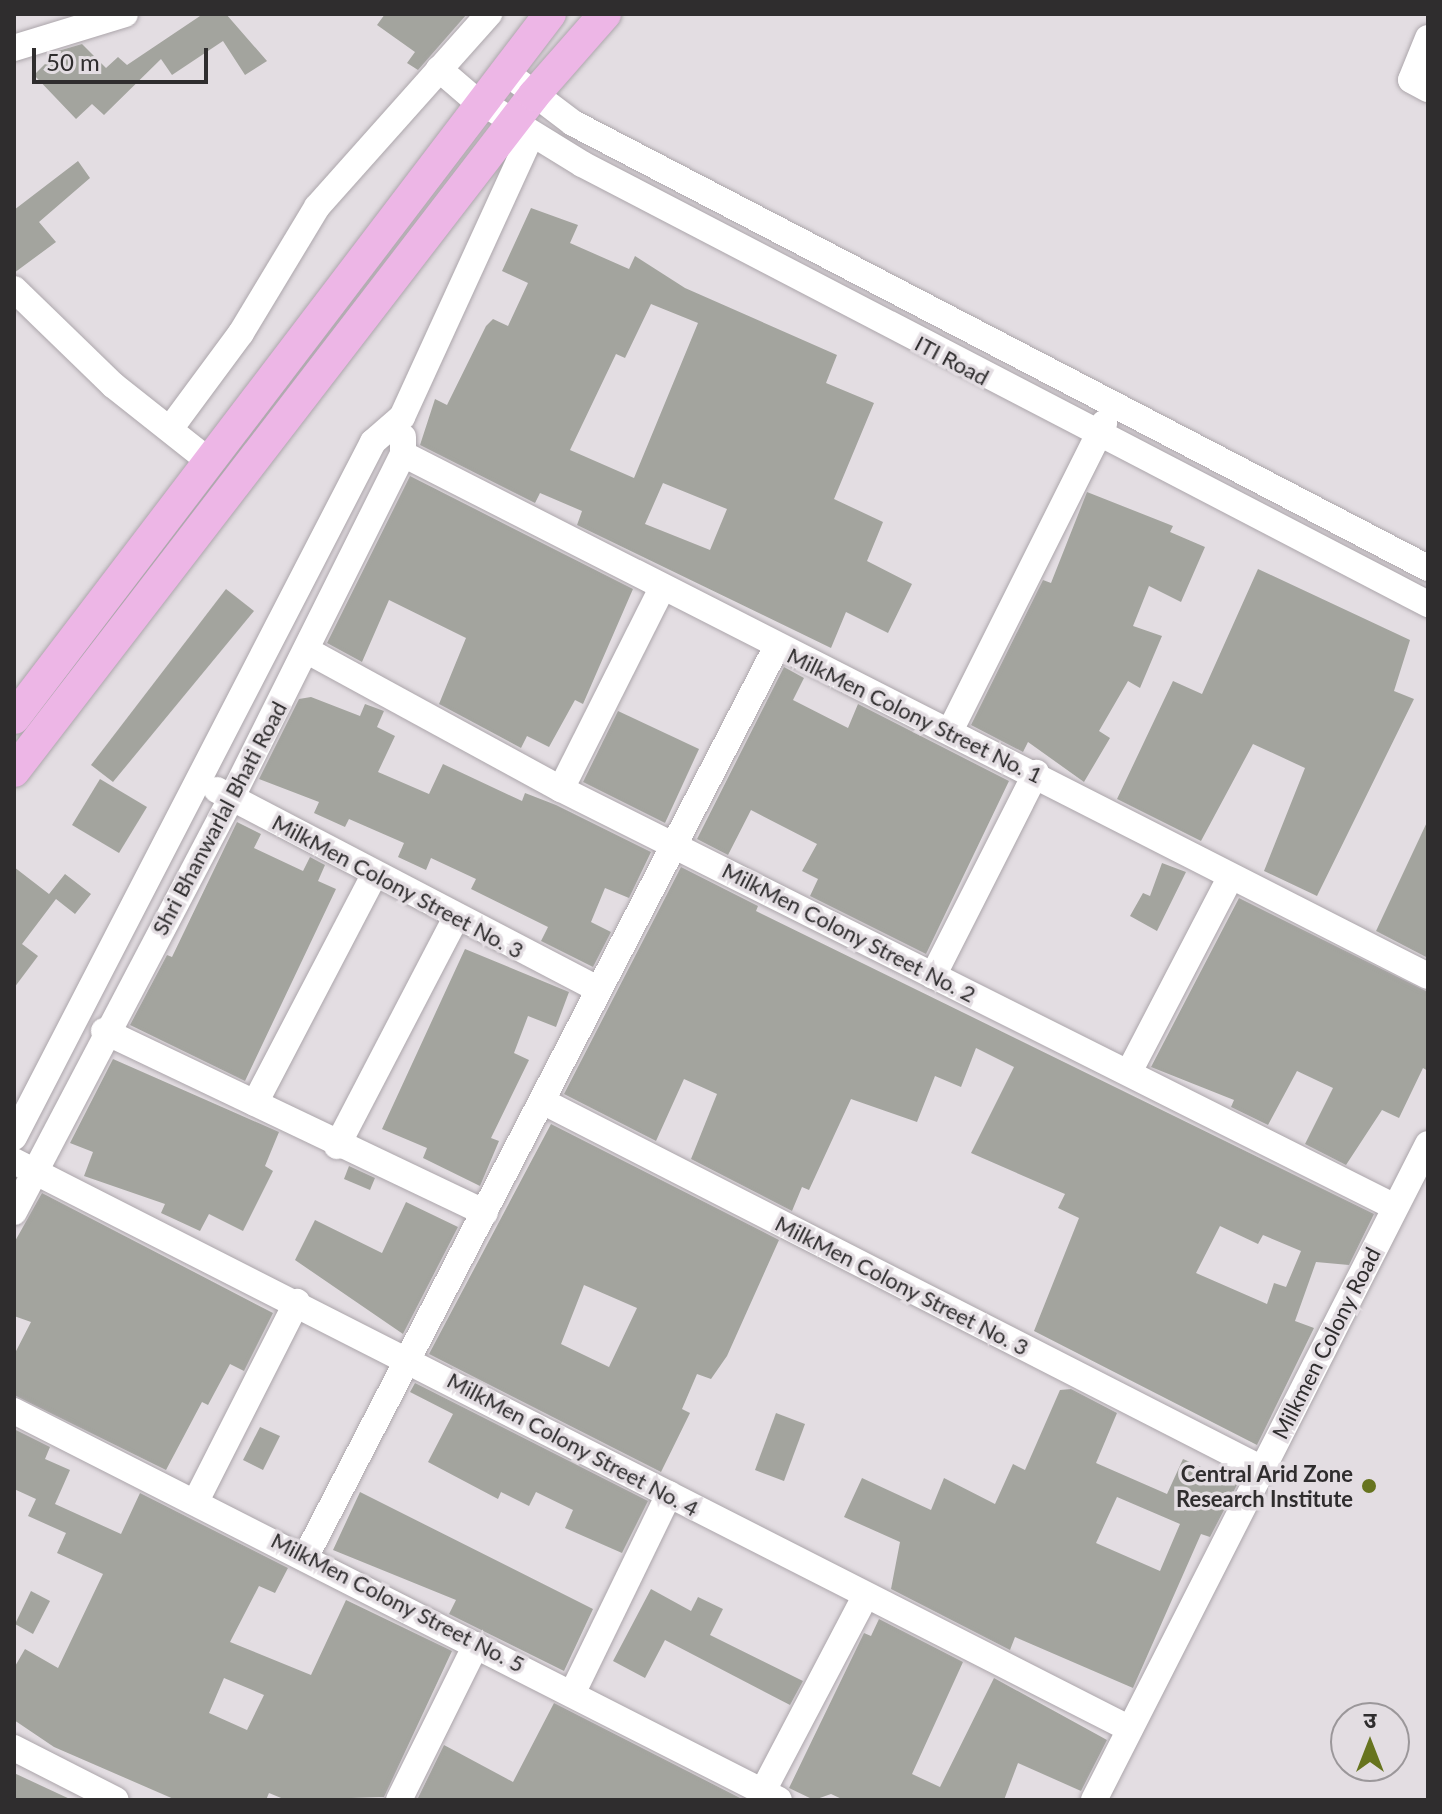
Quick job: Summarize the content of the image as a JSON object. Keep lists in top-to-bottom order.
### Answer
{
  "streets": {
    "street": [
      "ITI Road",
      "MilkMen Colony Street No. 1",
      "Shri Bhanwarlal Bhati Road",
      "MilkMen Colony Street No. 3",
      "MilkMen Colony Street No. 2",
      "Milkmen Colony Road",
      "MilkMen Colony Street No. 4",
      "MilkMen Colony Street No. 5"
    ]
  },
  "crossings": [
    ["ITI Road", "Shri Bhanwarlal Bhati Road"],
    ["MilkMen Colony Street No. 1", "Shri Bhanwarlal Bhati Road"],
    ["Shri Bhanwarlal Bhati Road", "MilkMen Colony Street No. 3"],
    ["Shri Bhanwarlal Bhati Road", "MilkMen Colony Street No. 2"],
    ["Shri Bhanwarlal Bhati Road", "MilkMen Colony Street No. 4"],
    ["MilkMen Colony Street No. 3", "Milkmen Colony Road"],
    ["MilkMen Colony Street No. 2", "Milkmen Colony Road"],
    ["Milkmen Colony Road", "MilkMen Colony Street No. 4"]
  ],
  "places": ["Central Arid Zone Research Institute"],
  "scale_bar": "50 m",
  "north": "top"
}
